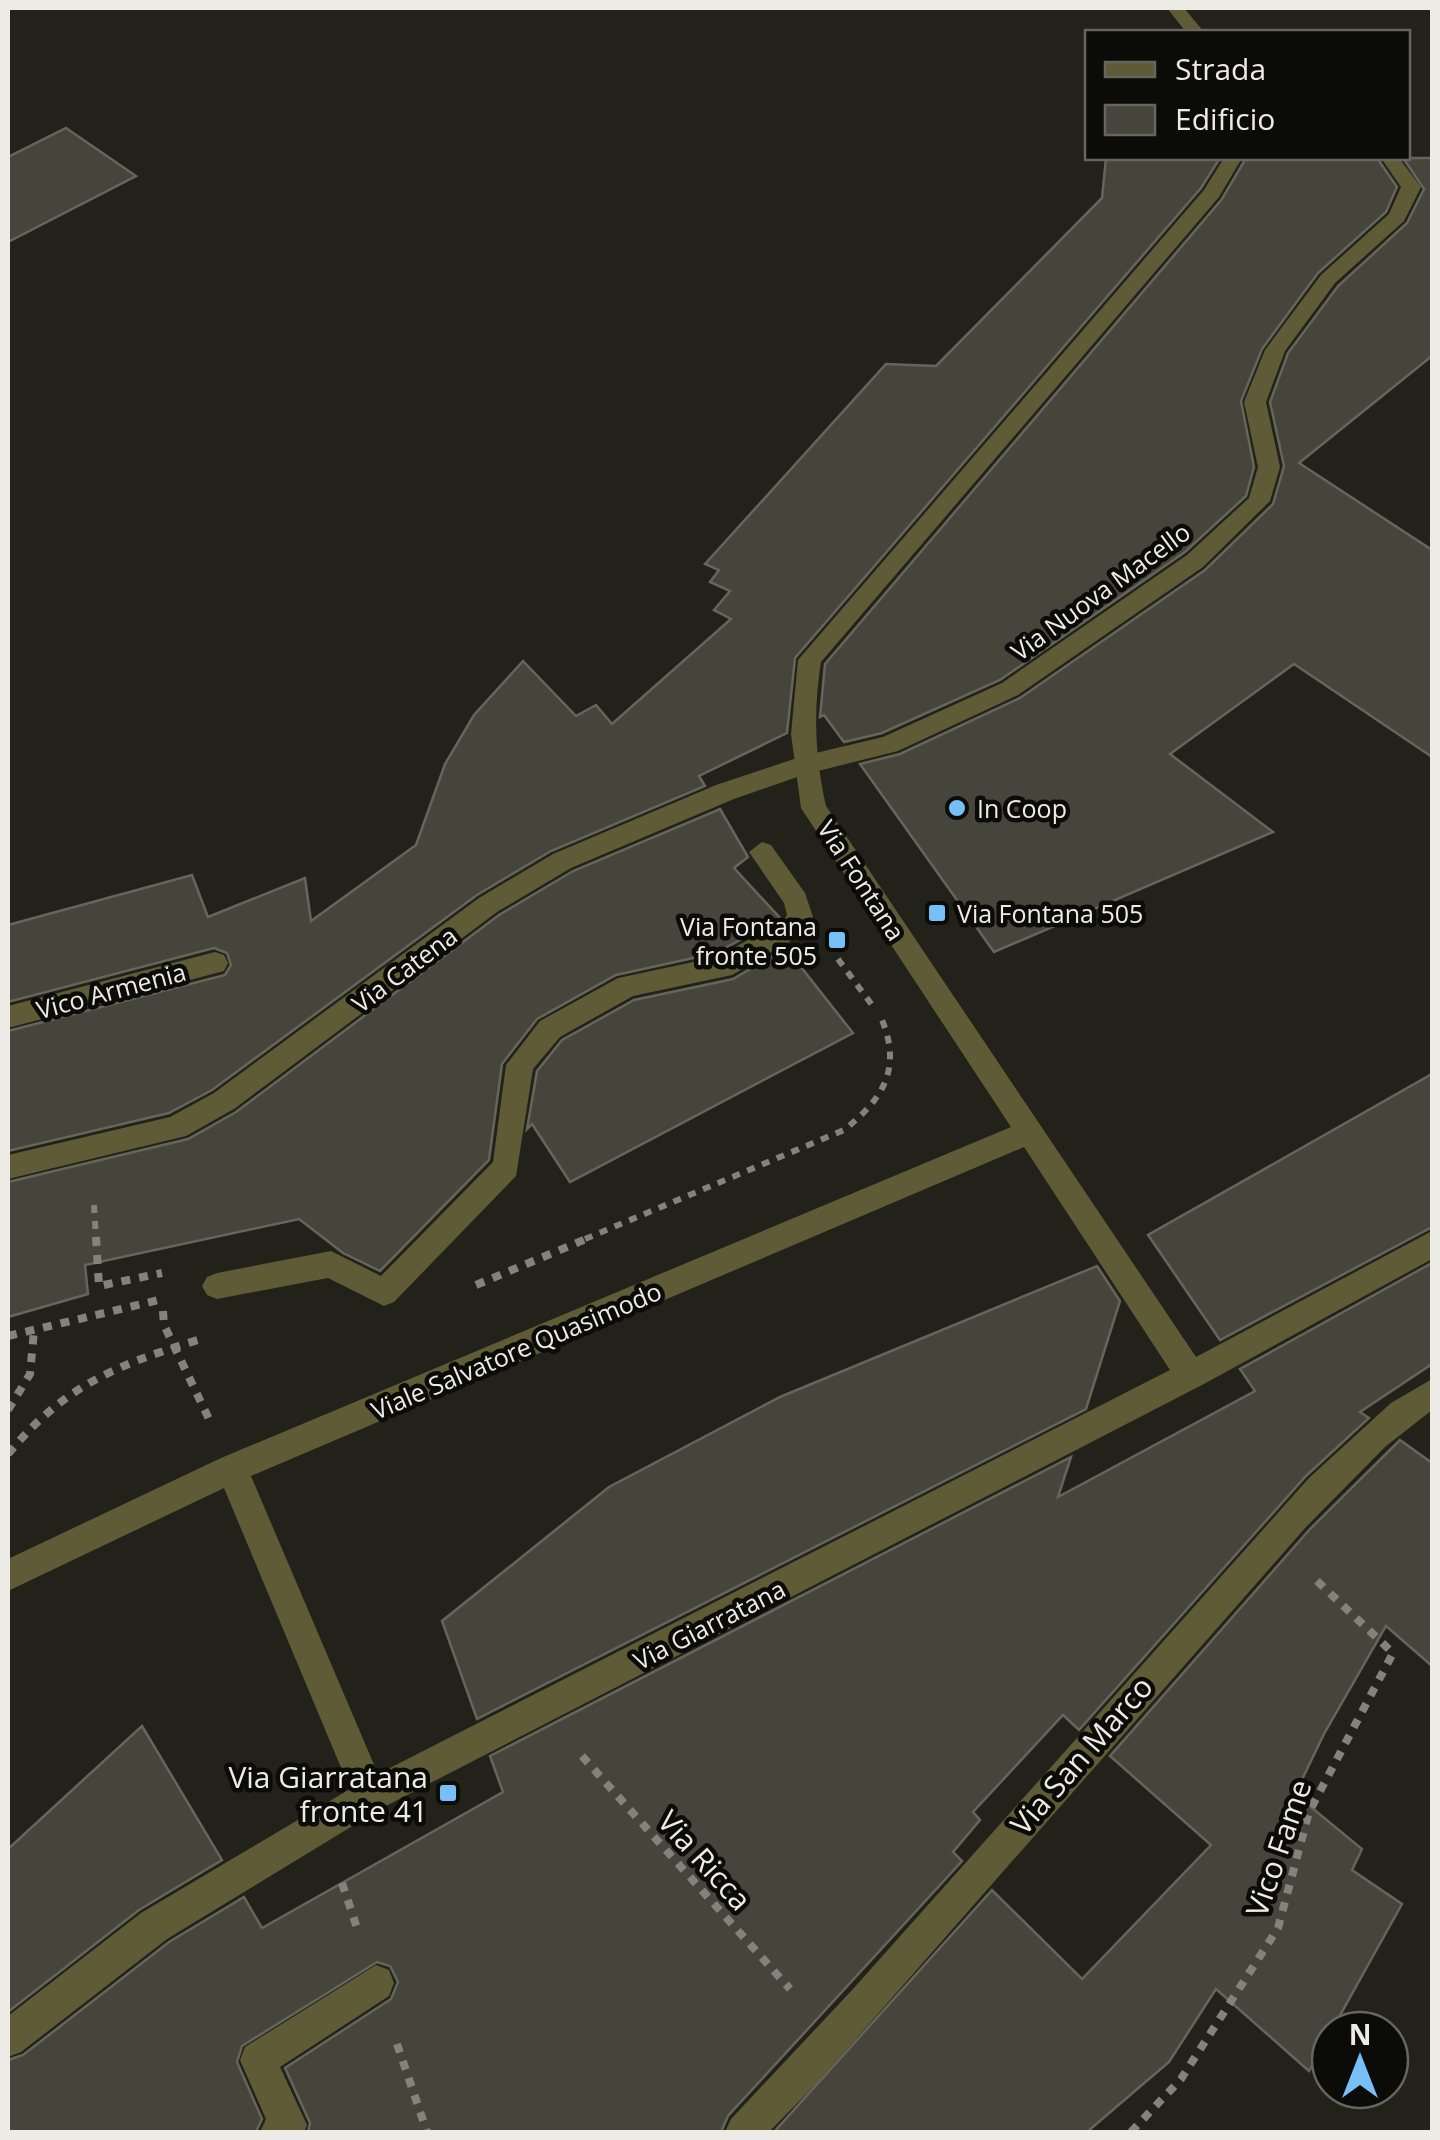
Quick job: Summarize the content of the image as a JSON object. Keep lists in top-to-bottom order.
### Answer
{
  "streets": {
    "street": [
      "Via Nuova Macello",
      "Via Fontana",
      "Via Catena",
      "Vico Armenia",
      "Viale Salvatore Quasimodo",
      "Via Giarratana",
      "Via San Marco"
    ],
    "path": ["Vico Fame", "Via Ricca"]
  },
  "crossings": [
    ["Via Nuova Macello", "Via Fontana"],
    ["Via Nuova Macello", "Via Catena"],
    ["Via Fontana", "Via Catena"],
    ["Via Fontana", "Viale Salvatore Quasimodo"],
    ["Via Fontana", "Via Giarratana"],
    ["Via Giarratana", "Via Ricca"],
    ["Via San Marco", "Vico Fame"],
    ["Via San Marco", "Via Ricca"]
  ],
  "places": {
    "other": ["In Coop"],
    "transit": ["Via Fontana 505", "Via Fontana fronte 505", "Via Giarratana fronte 41"]
  },
  "legend": ["Strada", "Edificio"],
  "north": "top"
}
